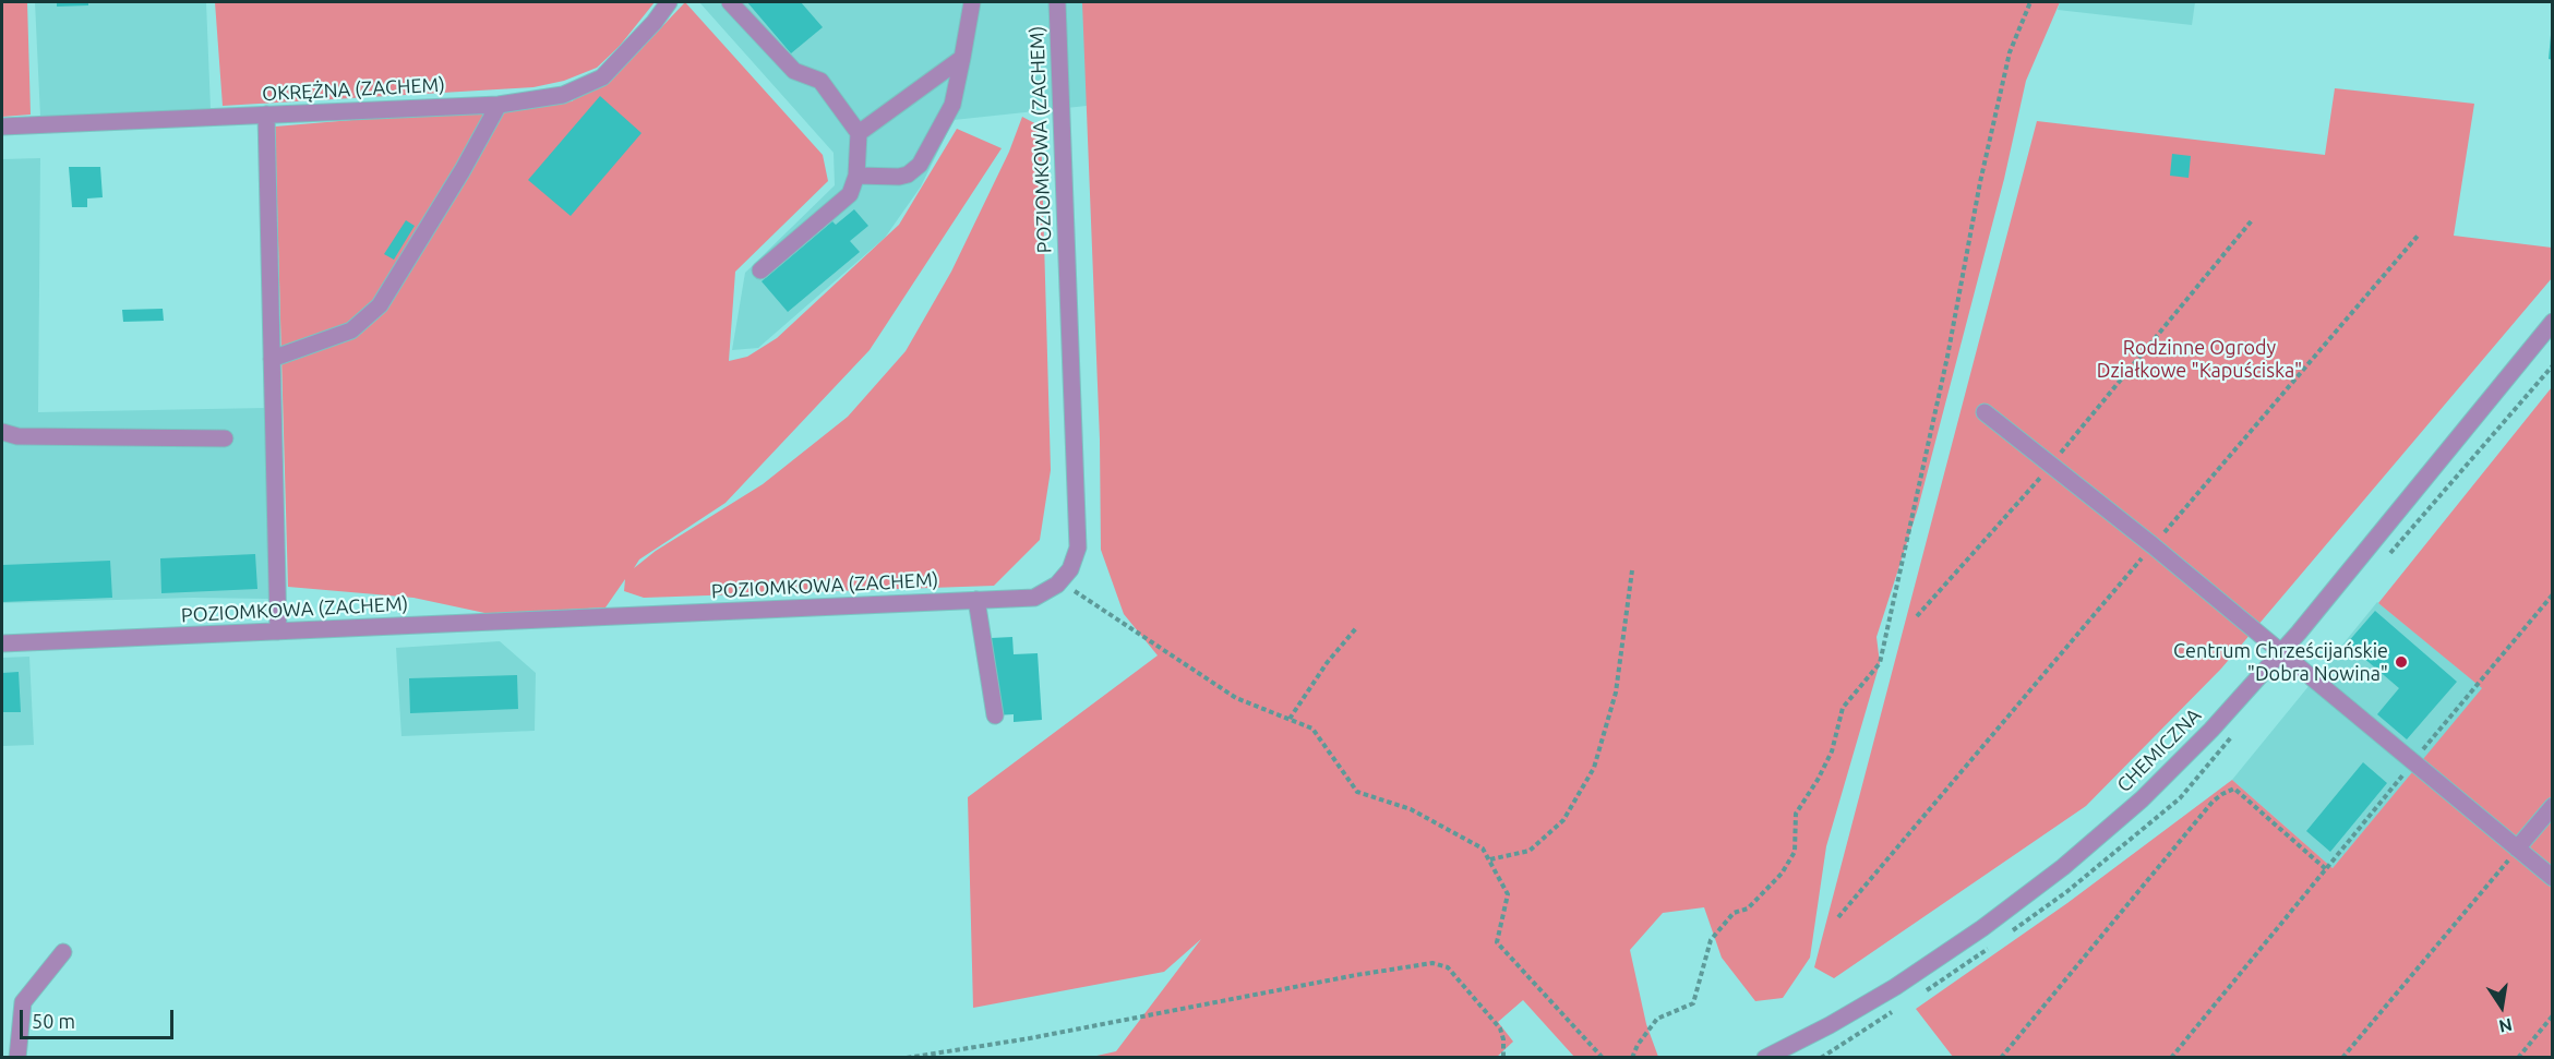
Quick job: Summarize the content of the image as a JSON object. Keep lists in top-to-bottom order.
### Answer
{
  "streets": {
    "street": ["OKRĘŻNA (ZACHEM)", "POZIOMKOWA (ZACHEM)", "CHEMICZNA"]
  },
  "parks": ["Rodzinne Ogrody Działkowe \"Kapuściska\""],
  "places": ["Centrum Chrześcijańskie \"Dobra Nowina\""],
  "scale_bar": "50 m",
  "north": "bottom"
}
